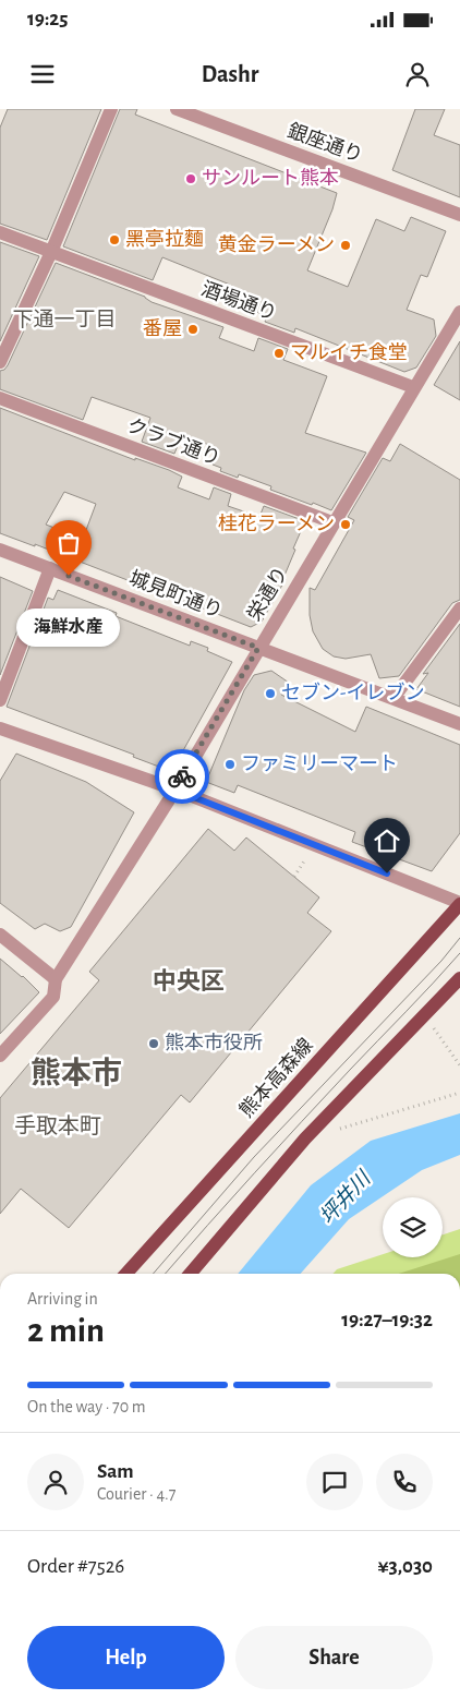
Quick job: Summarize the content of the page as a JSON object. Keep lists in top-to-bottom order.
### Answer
{
  "streets": {
    "main road": ["熊本高森線"],
    "street": [
      "銀座通り",
      "酒場通り",
      "クラブ通り",
      "栄通り",
      "城見町通り"
    ]
  },
  "crossings": [
    ["酒場通り", "栄通り"],
    ["クラブ通り", "栄通り"],
    ["栄通り", "城見町通り"]
  ],
  "districts": [
    "下通一丁目",
    "中央区",
    "熊本市",
    "手取本町"
  ],
  "water": ["坪井川"],
  "places": [
    "サンルート熊本",
    "黑亭拉麵",
    "黄金ラーメン",
    "番屋",
    "マルイチ食堂",
    "桂花ラーメン",
    "海鮮水産",
    "セブン-イレブン",
    "ファミリーマート",
    "熊本市役所"
  ],
  "page": {
    "status": "19:25",
    "header": "Dashr",
    "bubble": "海鮮水産",
    "heading": ["2 min", "Arriving in", "19:27–19:32"],
    "panel": [
      "Sam",
      "Courier · 4.7",
      "Order #7526",
      "¥3,030"
    ],
    "bar": "On the way · 70 m",
    "buttons": ["Help", "Share"]
  }
}
